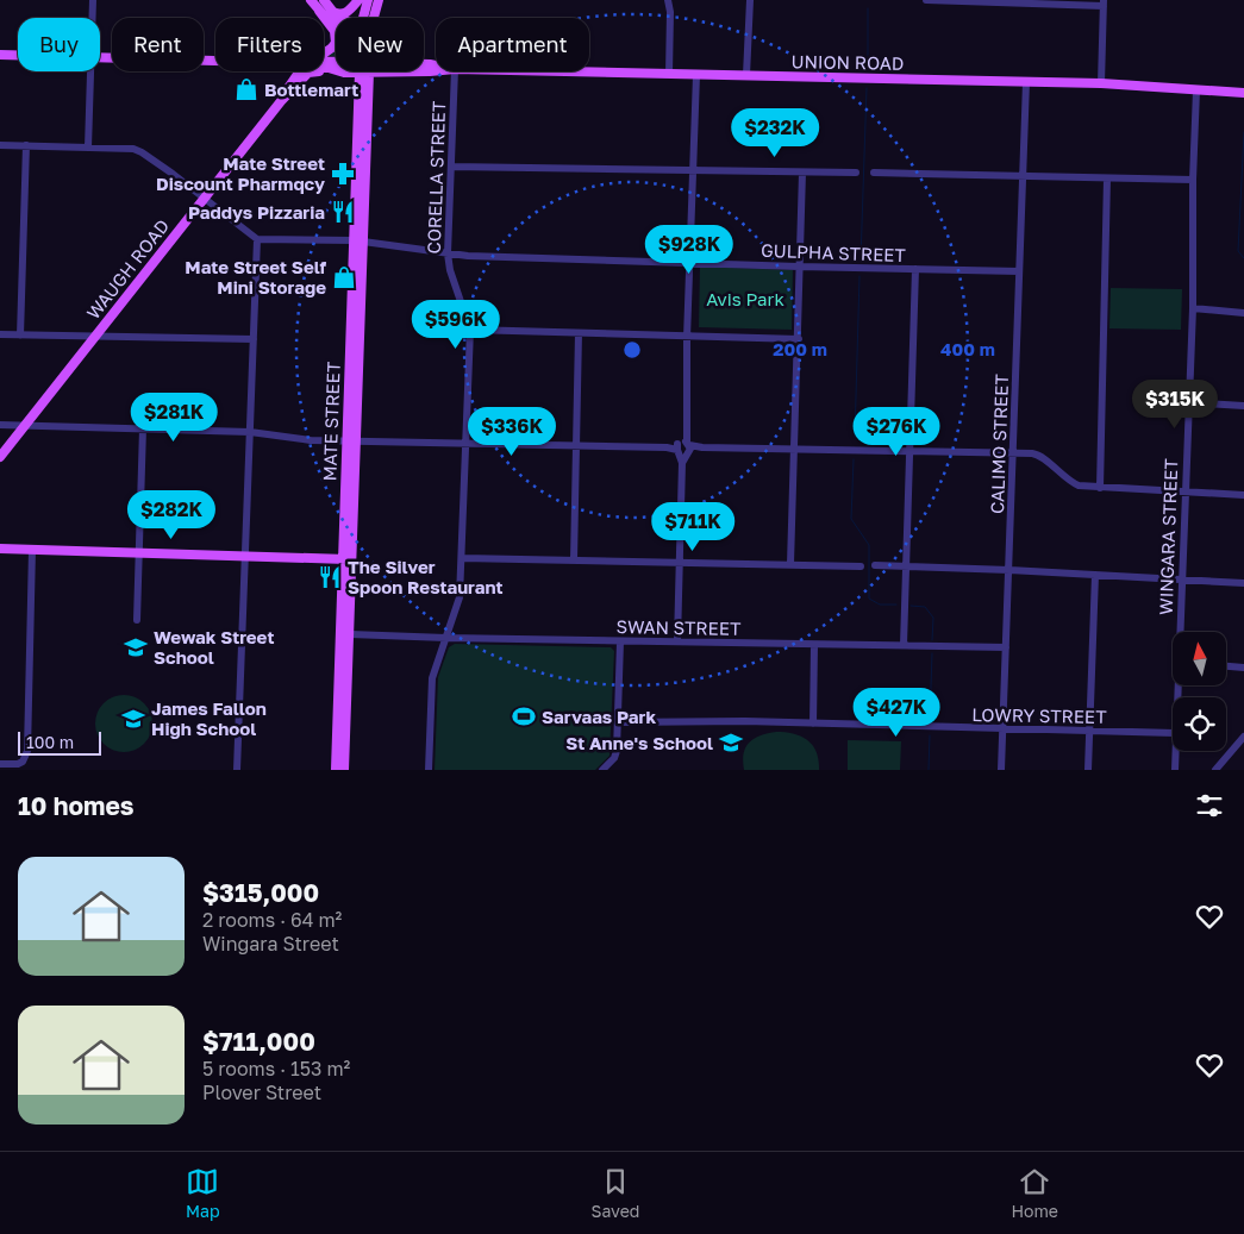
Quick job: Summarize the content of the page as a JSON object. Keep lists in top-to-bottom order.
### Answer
{
  "streets": {
    "main road": ["UNION ROAD", "WAUGH ROAD", "MATE STREET"],
    "street": [
      "CORELLA STREET",
      "GULPHA STREET",
      "CALIMO STREET",
      "WINGARA STREET",
      "SWAN STREET",
      "LOWRY STREET"
    ]
  },
  "crossings": [
    ["UNION ROAD", "WAUGH ROAD"],
    ["UNION ROAD", "MATE STREET"],
    ["UNION ROAD", "CALIMO STREET"],
    ["UNION ROAD", "WINGARA STREET"],
    ["CORELLA STREET", "GULPHA STREET"],
    ["CORELLA STREET", "SWAN STREET"],
    ["GULPHA STREET", "MATE STREET"],
    ["GULPHA STREET", "CALIMO STREET"],
    ["MATE STREET", "SWAN STREET"],
    ["CALIMO STREET", "SWAN STREET"],
    ["CALIMO STREET", "LOWRY STREET"]
  ],
  "parks": ["Avis Park"],
  "places": {
    "shop": ["Bottlemart", "Mate Street Self Mini Storage"],
    "pharmacy": ["Mate Street Discount Pharmqcy"],
    "restaurant": ["Paddys Pizzaria", "The Silver Spoon Restaurant"],
    "school or university": ["Wewak Street School", "James Fallon High School", "St Anne's School"],
    "sports": ["Sarvaas Park"]
  },
  "scale_bar": "100 m",
  "north": "top",
  "page": {
    "chip": [
      "Buy",
      "Rent",
      "Filters",
      "New",
      "Apartment"
    ],
    "price": [
      "$232K",
      "$928K",
      "$596K",
      "$315K",
      "$281K",
      "$336K",
      "$276K",
      "$282K",
      "$711K",
      "$427K"
    ],
    "scale": "100 m",
    "heading": "10 homes",
    "list": [
      {
        "name": "$315,000",
        "note": "2 rooms · 64 m² · Wingara Street"
      },
      {
        "name": "$711,000",
        "note": "5 rooms · 153 m² · Plover Street"
      }
    ],
    "tabs": ["Map", "Saved", "Home"]
  },
  "rings": ["200 m", "400 m"]
}
